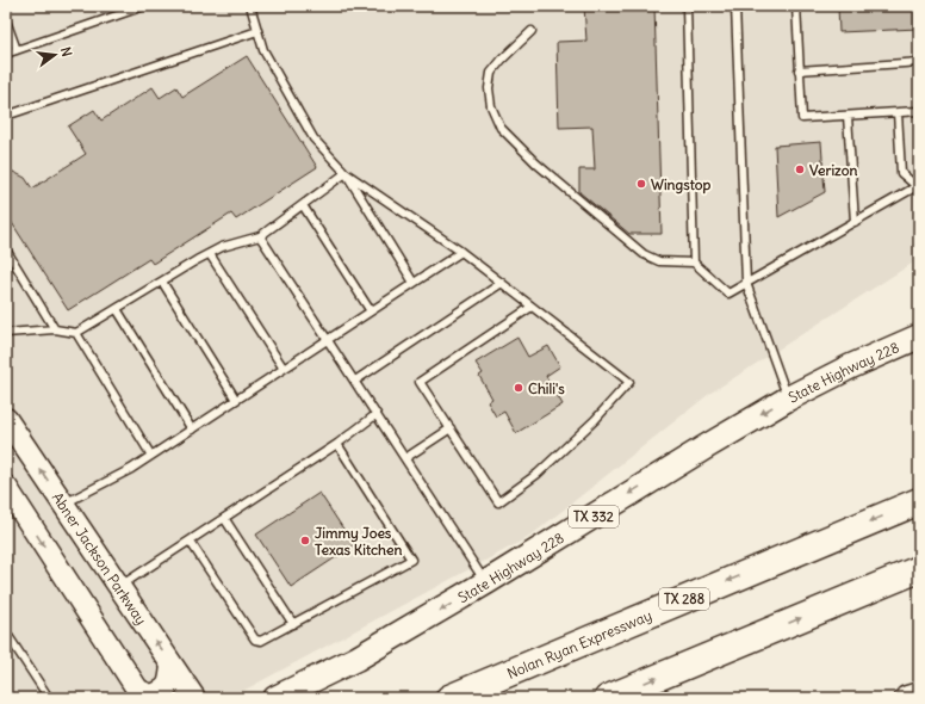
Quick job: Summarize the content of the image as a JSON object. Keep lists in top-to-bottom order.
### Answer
{
  "streets": {
    "highway": ["TX 288", "Nolan Ryan Expressway"],
    "main road": ["State Highway 228", "TX 332"],
    "street": ["Abner Jackson Parkway"]
  },
  "one_way": ["State Highway 228"],
  "places": [
    "Verizon",
    "Wingstop",
    "Chili's",
    "Jimmy Joes Texas Kitchen"
  ],
  "north": "right"
}
